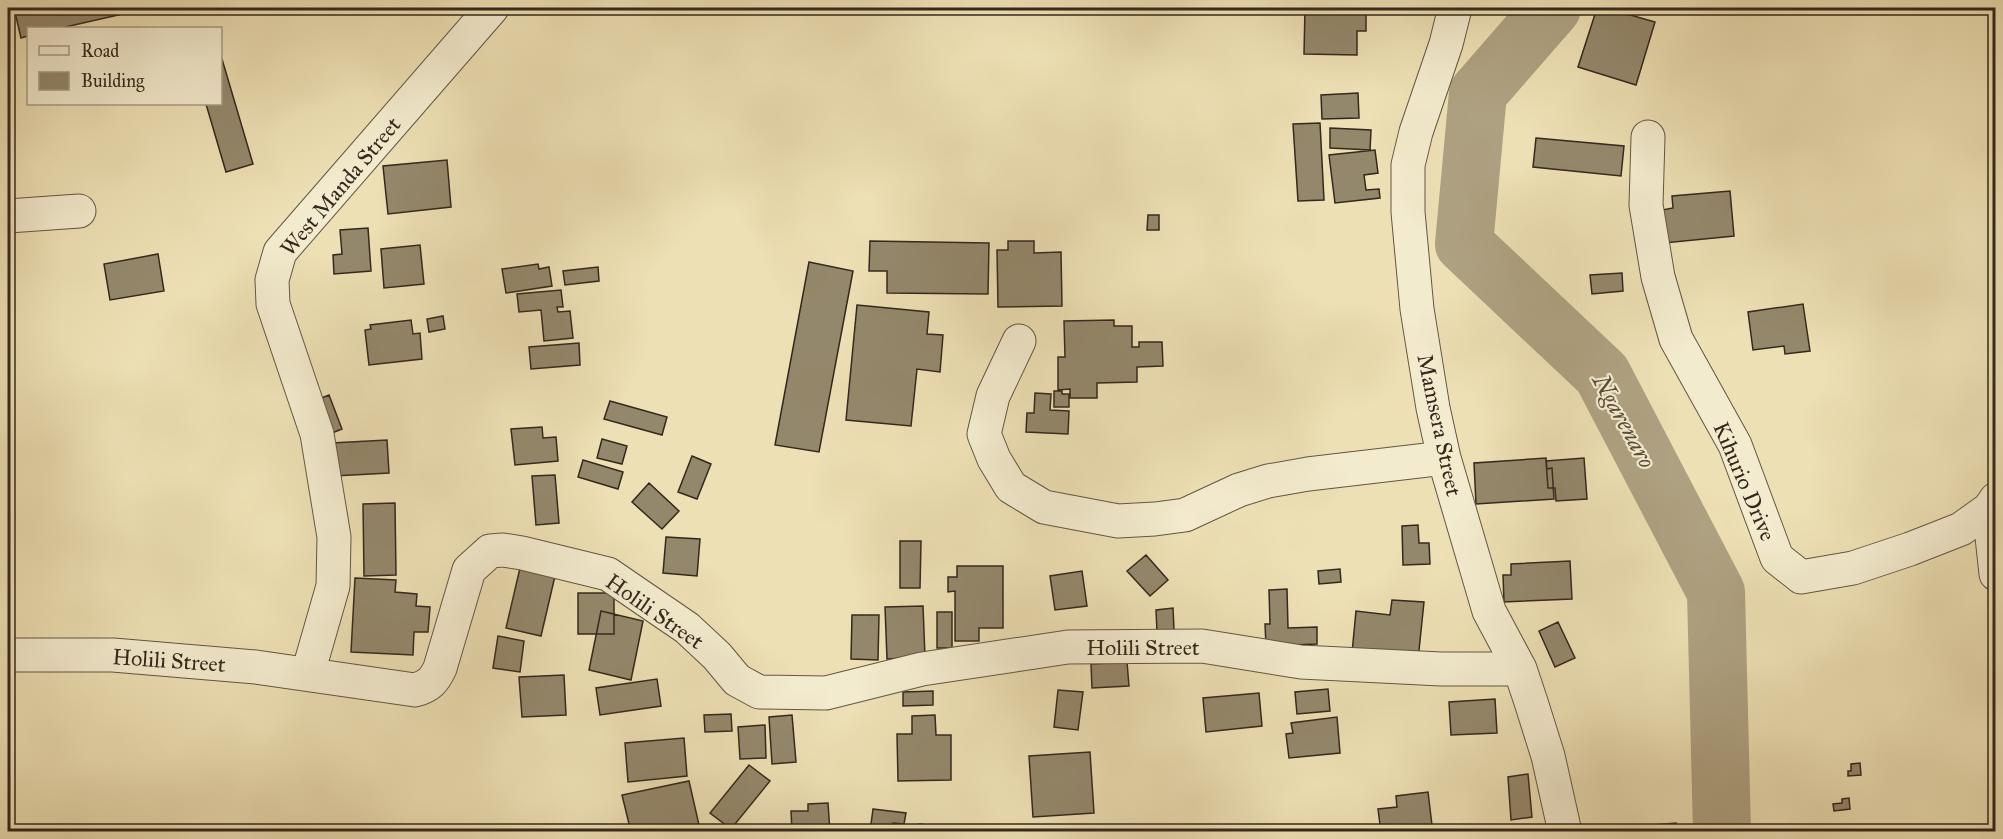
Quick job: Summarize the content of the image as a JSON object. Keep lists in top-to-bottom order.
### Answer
{
  "streets": {
    "street": [
      "West Manda Street",
      "Mamsera Street",
      "Kihurio Drive",
      "Holili Street"
    ]
  },
  "crossings": [
    ["West Manda Street", "Holili Street"],
    ["Mamsera Street", "Holili Street"]
  ],
  "water": ["Ngarenaro"],
  "legend": ["Road", "Building"]
}
